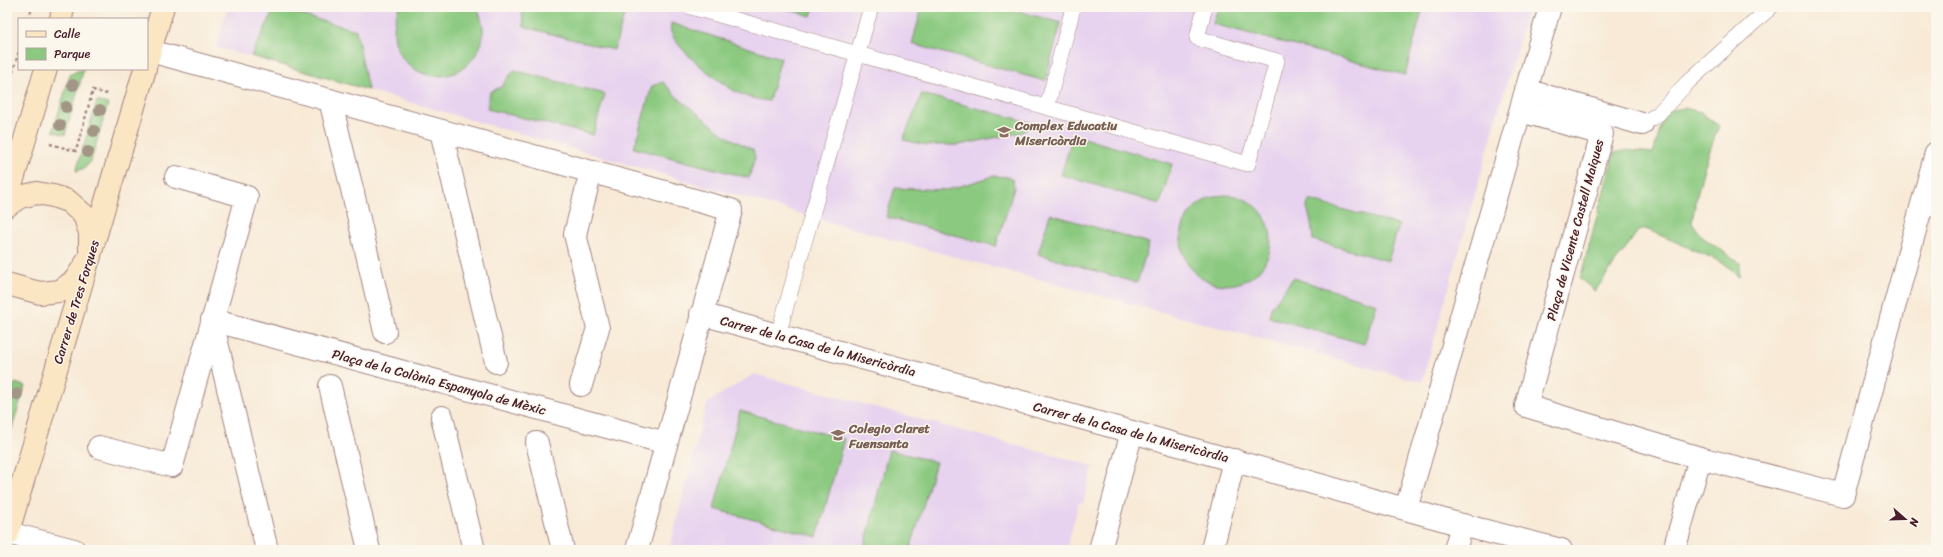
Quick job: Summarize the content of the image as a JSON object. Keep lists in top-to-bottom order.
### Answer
{
  "streets": {
    "main road": ["Carrer de Tres Forques"],
    "street": ["Plaça de Vicente Castell Maiques", "Carrer de la Casa de la Misericòrdia", "Plaça de la Colònia Espanyola de Mèxic"]
  },
  "places": {
    "school or university": ["Complex Educatiu Misericòrdia", "Colegio Claret Fuensanta"]
  },
  "legend": ["Calle", "Parque"],
  "north": "right"
}
